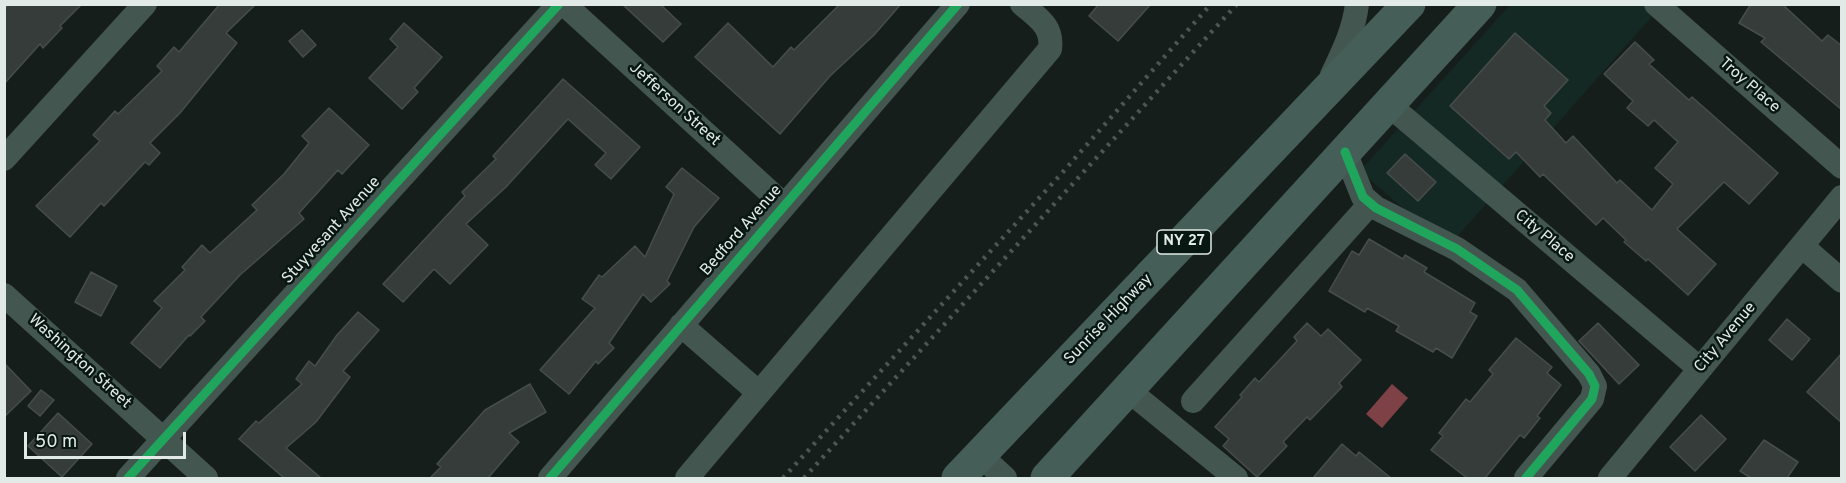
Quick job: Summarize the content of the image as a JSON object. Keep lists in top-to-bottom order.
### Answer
{
  "streets": {
    "highway": ["NY 27", "Sunrise Highway"],
    "street": [
      "Troy Place",
      "Jefferson Street",
      "Stuyvesant Avenue",
      "Bedford Avenue",
      "City Place",
      "City Avenue",
      "Washington Street"
    ]
  },
  "crossings": [
    ["Jefferson Street", "Bedford Avenue"],
    ["Stuyvesant Avenue", "Washington Street"],
    ["City Place", "City Avenue"]
  ],
  "scale_bar": "50 m"
}
